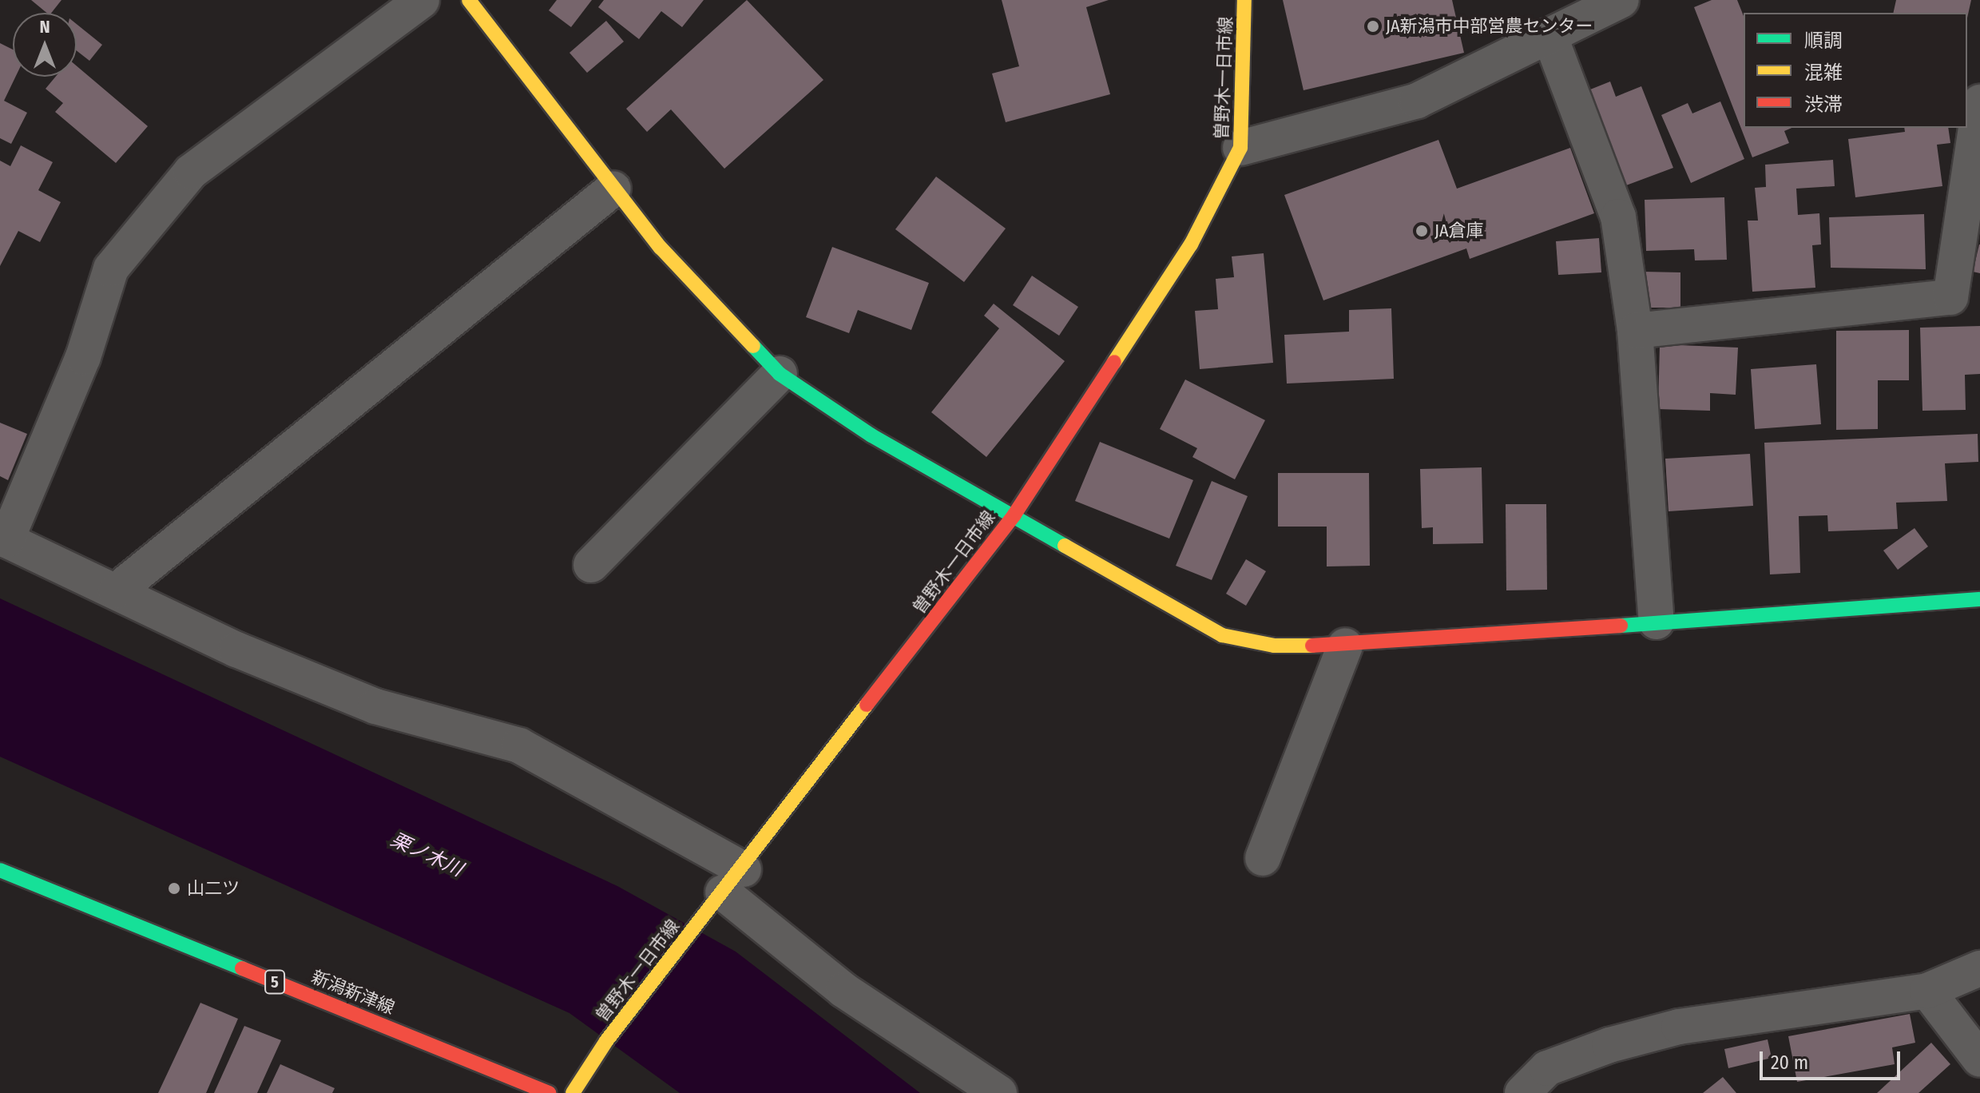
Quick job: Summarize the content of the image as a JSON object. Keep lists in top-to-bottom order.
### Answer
{
  "streets": {
    "main road": ["曽野木一日市線", "5", "新潟新津線"]
  },
  "water": ["栗ノ木川"],
  "places": ["JA新潟市中部営農センター", "JA倉庫", "山二ツ"],
  "legend": ["順調", "混雑", "渋滞"],
  "scale_bar": "20 m",
  "north": "top"
}
